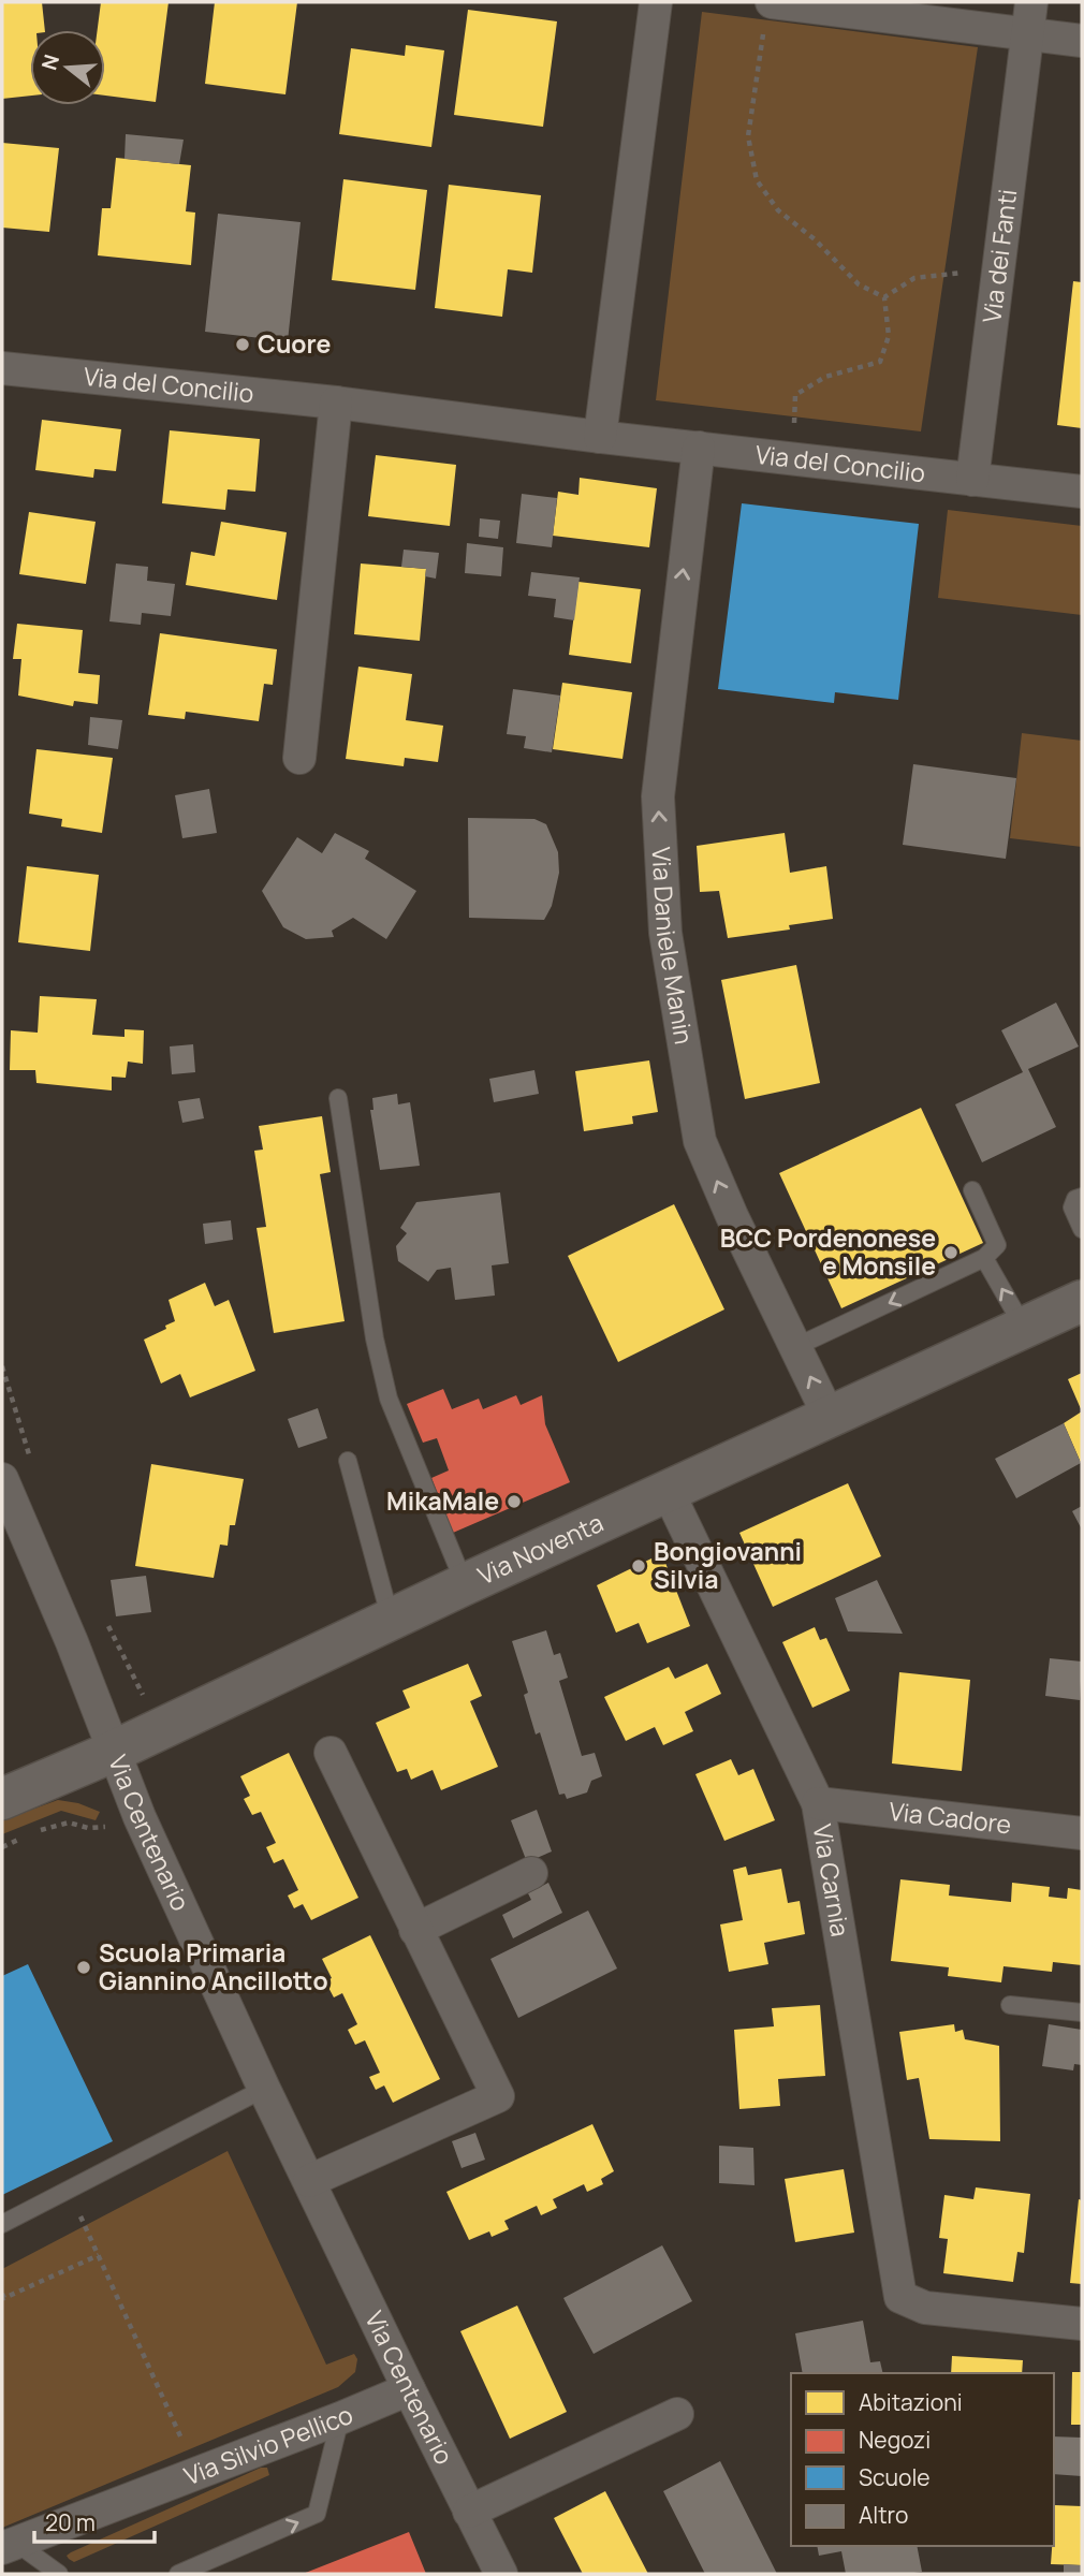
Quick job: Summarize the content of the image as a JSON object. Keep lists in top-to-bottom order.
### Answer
{
  "streets": {
    "street": [
      "Via dei Fanti",
      "Via del Concilio",
      "Via Daniele Manin",
      "Via Noventa",
      "Via Cadore",
      "Via Centenario",
      "Via Carnia",
      "Via Silvio Pellico"
    ]
  },
  "crossings": [
    ["Via dei Fanti", "Via del Concilio"],
    ["Via del Concilio", "Via Daniele Manin"],
    ["Via Daniele Manin", "Via Noventa"],
    ["Via Noventa", "Via Centenario"],
    ["Via Noventa", "Via Carnia"],
    ["Via Cadore", "Via Carnia"],
    ["Via Centenario", "Via Silvio Pellico"]
  ],
  "one_way": ["Via Daniele Manin"],
  "places": [
    "Cuore",
    "BCC Pordenonese e Monsile",
    "MikaMale",
    "Bongiovanni Silvia",
    "Scuola Primaria Giannino Ancillotto"
  ],
  "legend": [
    "Abitazioni",
    "Negozi",
    "Scuole",
    "Altro"
  ],
  "scale_bar": "20 m",
  "north": "left"
}
